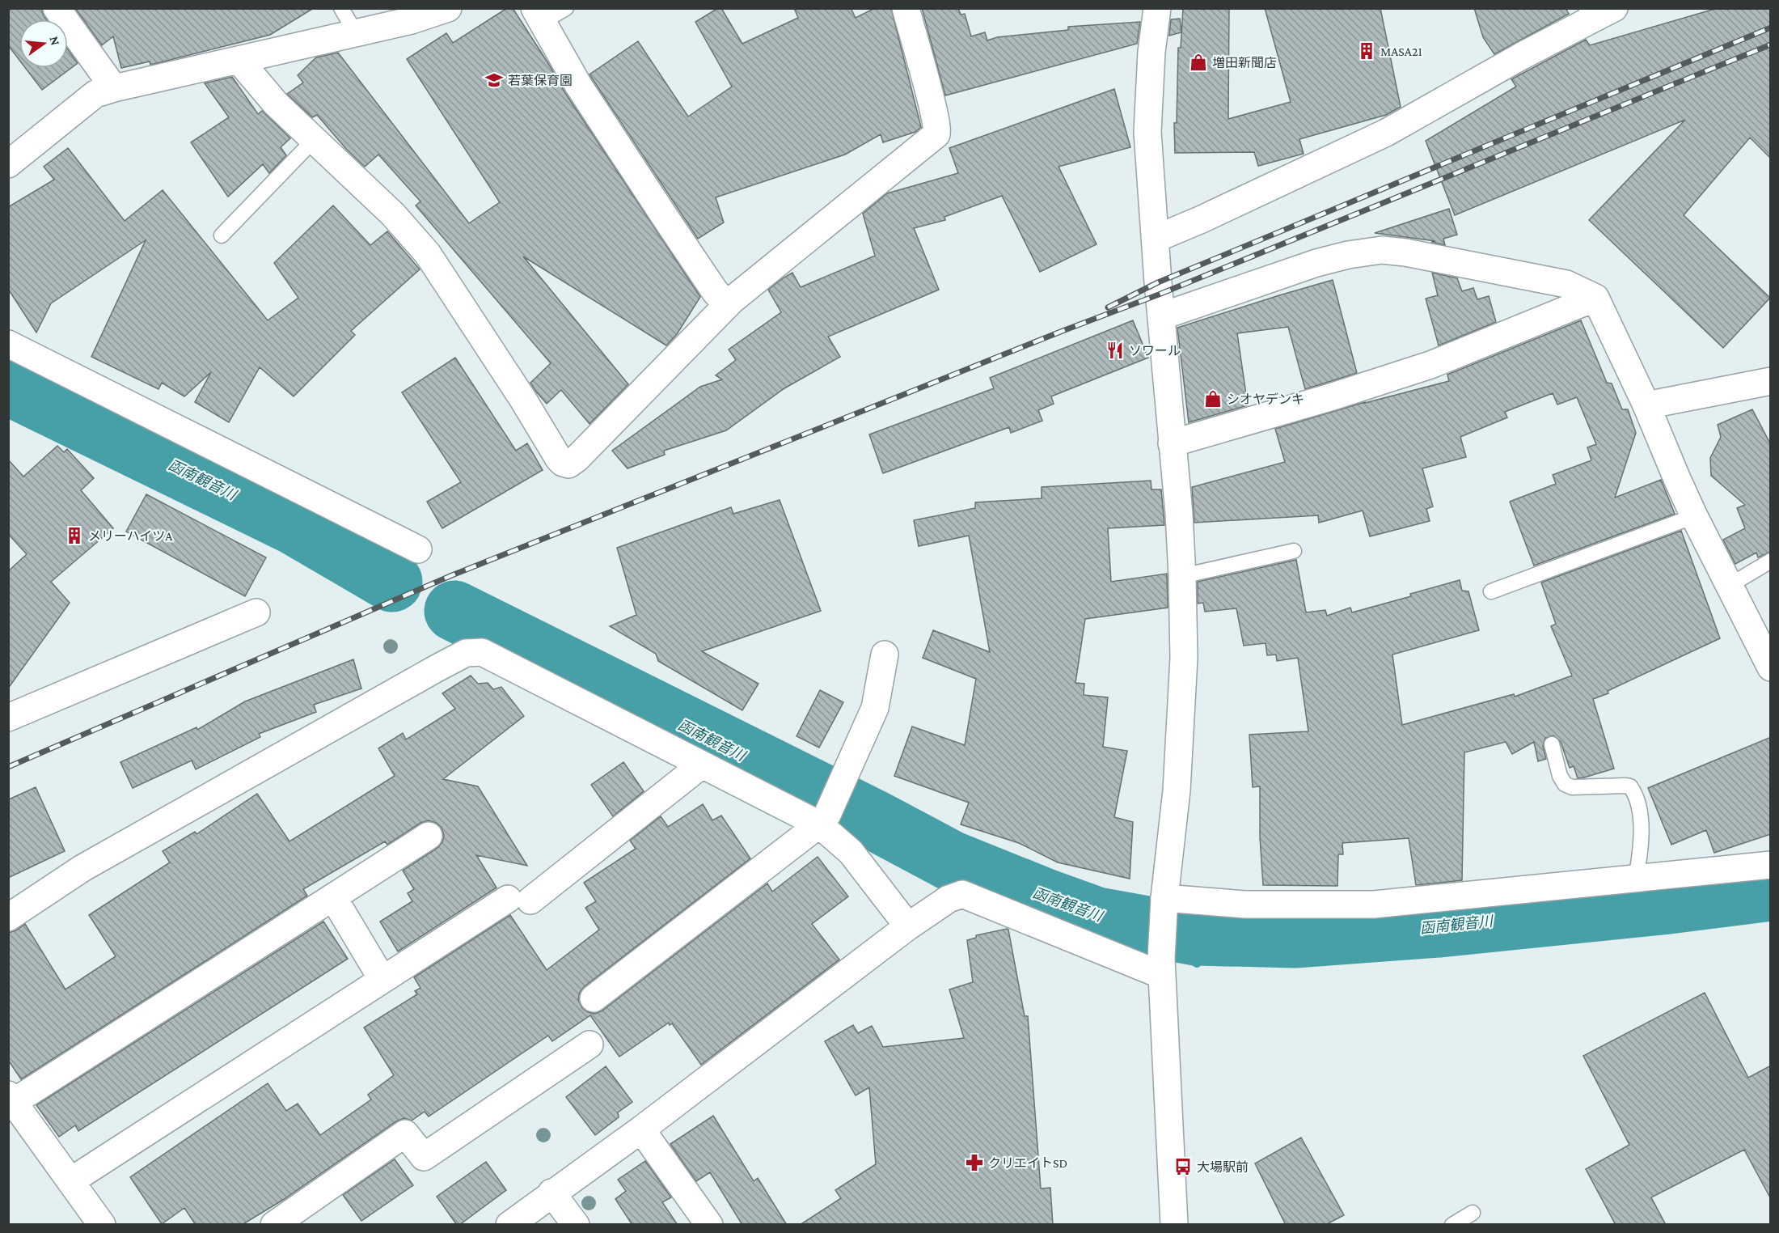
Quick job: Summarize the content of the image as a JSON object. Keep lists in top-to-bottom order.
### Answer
{
  "water": ["函南観音川"],
  "places": {
    "building": ["MASA21", "メリーハイツA"],
    "shop": ["増田新聞店", "シオヤデンキ"],
    "school or university": ["若葉保育園"],
    "restaurant": ["ソワール"],
    "pharmacy": ["クリエイトSD"],
    "bus stop": ["大場駅前"]
  },
  "north": "right"
}
